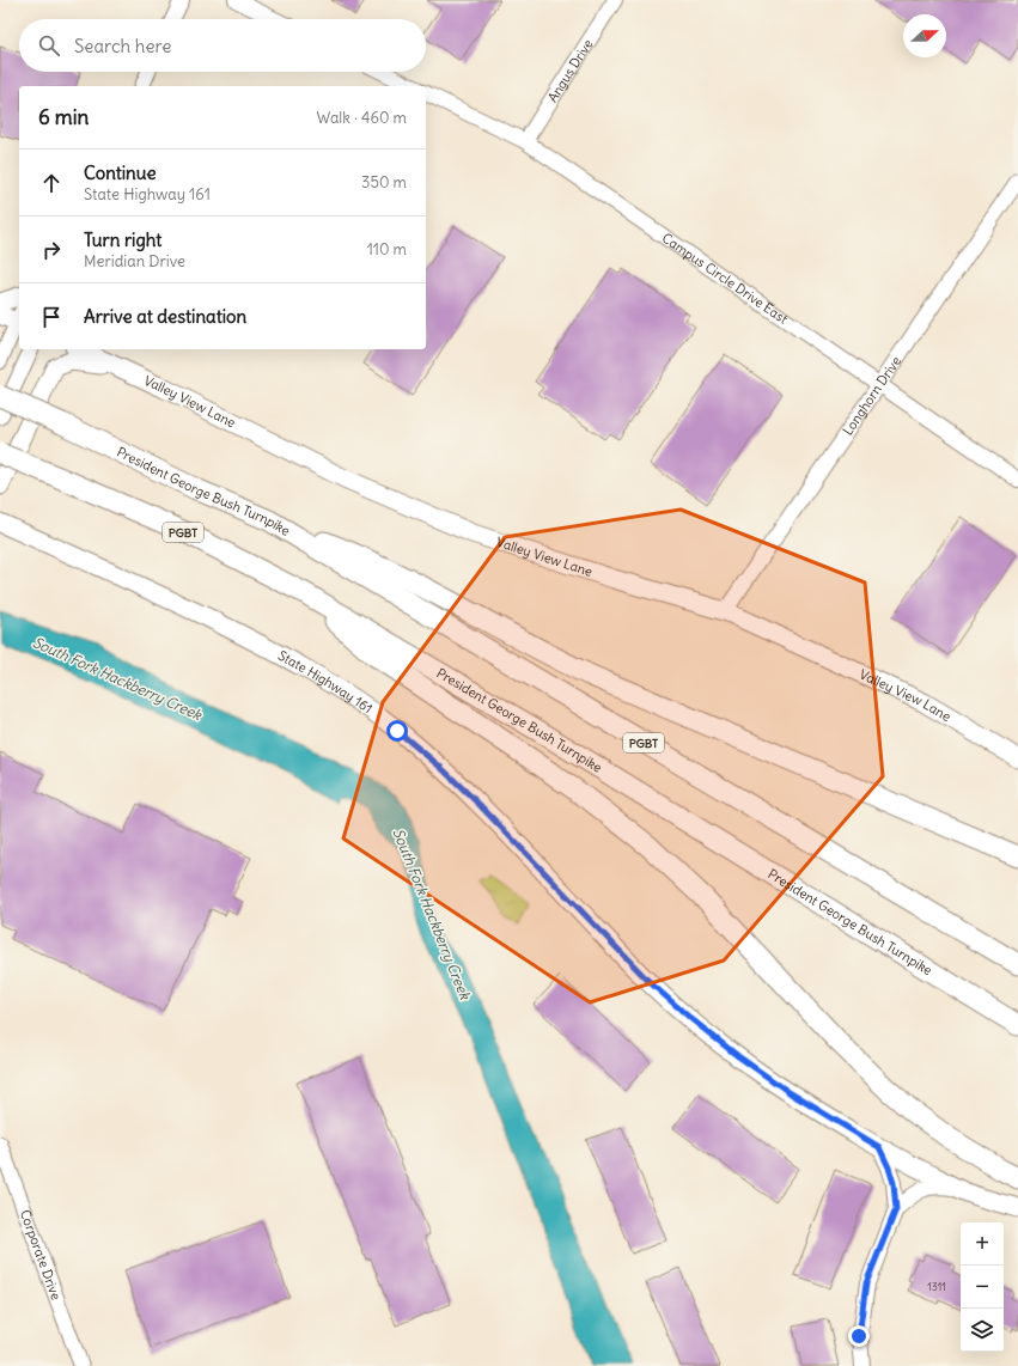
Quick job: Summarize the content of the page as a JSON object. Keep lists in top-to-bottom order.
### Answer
{
  "streets": {
    "highway": ["President George Bush Turnpike", "PGBT"],
    "main road": ["Valley View Lane", "State Highway 161"],
    "street": [
      "Angus Drive",
      "Campus Circle Drive East",
      "Longhorn Drive",
      "Corporate Drive"
    ]
  },
  "crossings": [
    ["Angus Drive", "Campus Circle Drive East"],
    ["Campus Circle Drive East", "Longhorn Drive"],
    ["Longhorn Drive", "Valley View Lane"]
  ],
  "water": ["South Fork Hackberry Creek"],
  "house_numbers": ["1311"],
  "north": "right",
  "page": {
    "search": "Search here",
    "heading": ["6 min", "Walk · 460 m"],
    "list": [
      ["Continue", "State Highway 161", "350 m"],
      ["Turn right", "Meridian Drive", "110 m"],
      "Arrive at destination"
    ],
    "map_buttons": ["+", "−"]
  }
}
